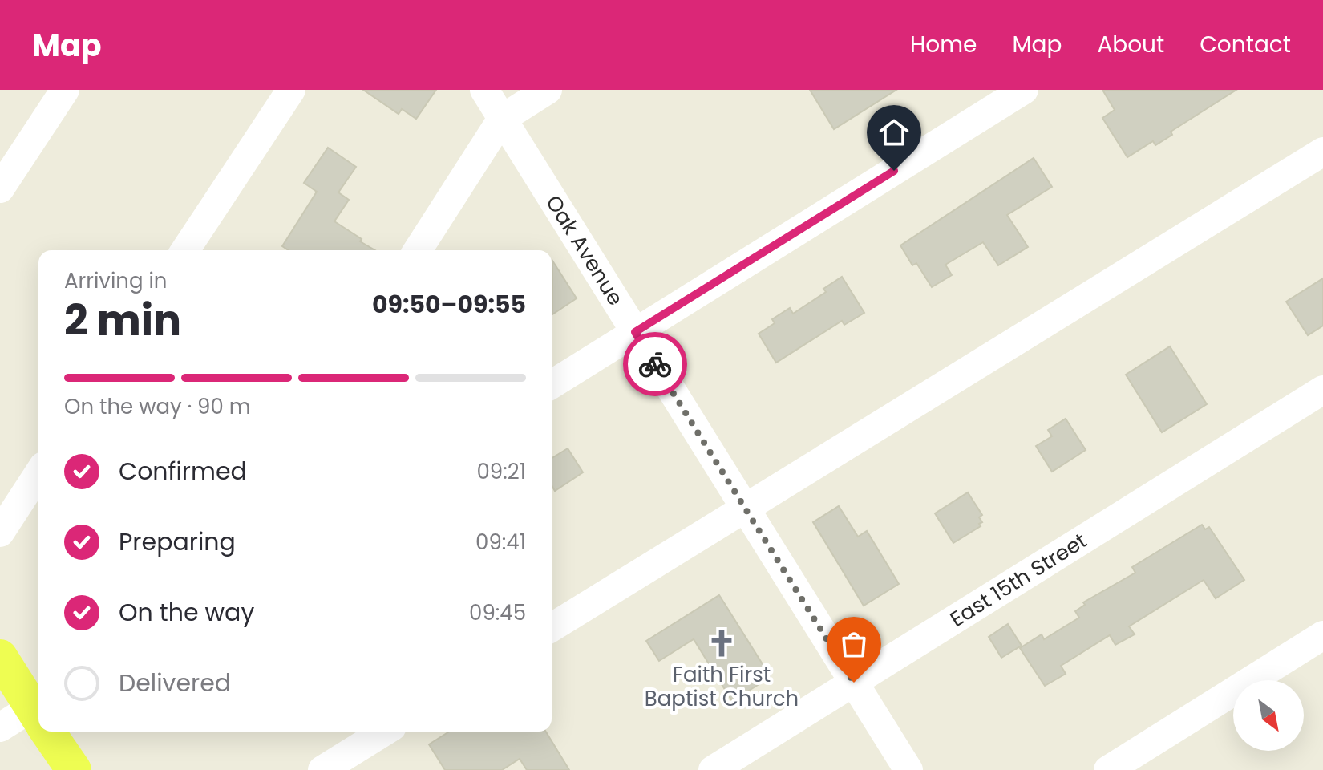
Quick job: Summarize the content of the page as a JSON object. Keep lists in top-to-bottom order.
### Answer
{
  "streets": {
    "street": ["Oak Avenue", "East 15th Street"]
  },
  "crossings": [
    ["Oak Avenue", "East 15th Street"]
  ],
  "places": {
    "church": ["Faith First Baptist Church"]
  },
  "north": "bottom right",
  "page": {
    "header": "Map",
    "nav": [
      "Home",
      "Map",
      "About",
      "Contact"
    ],
    "heading": ["2 min", "Arriving in", "09:50–09:55"],
    "bar": "On the way · 90 m",
    "list": [
      ["Confirmed", "09:21"],
      ["Preparing", "09:41"],
      ["On the way", "09:45"],
      "Delivered"
    ]
  }
}
